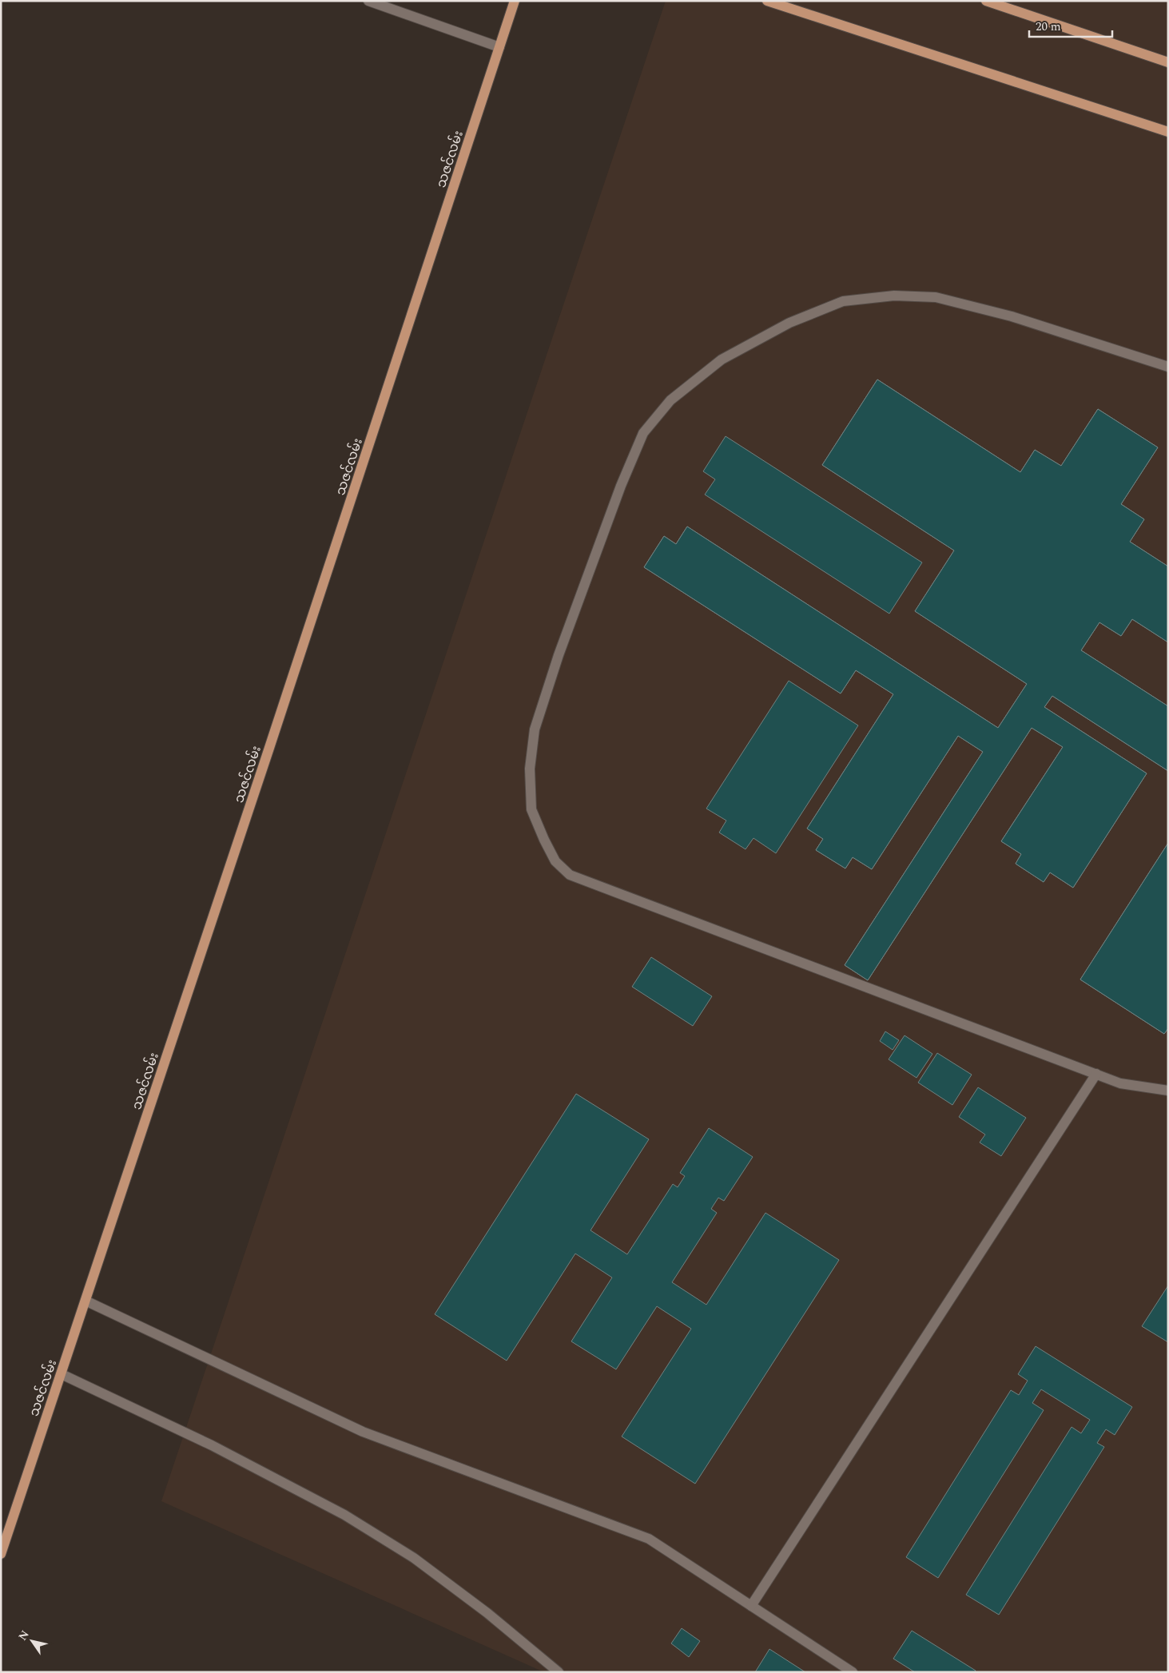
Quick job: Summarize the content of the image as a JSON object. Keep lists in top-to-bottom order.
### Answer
{
  "streets": {
    "main road": ["သဇင်လမ်း"]
  },
  "scale_bar": "20 m",
  "north": "top left"
}
